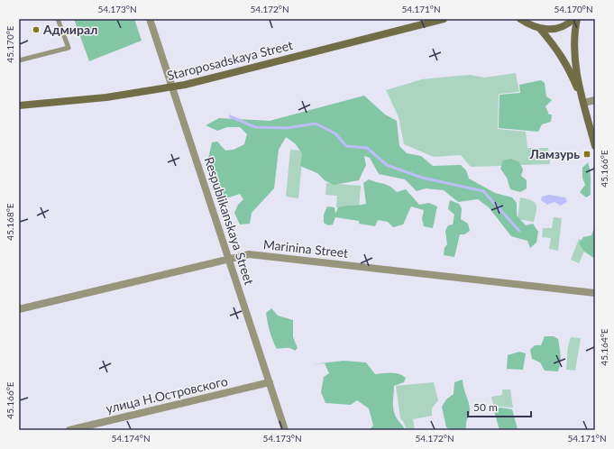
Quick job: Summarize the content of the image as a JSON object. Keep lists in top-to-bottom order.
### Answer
{
  "streets": {
    "main road": ["Staroposadskaya Street"],
    "street": ["Respublikanskaya Street", "Marinina Street", "улица Н.Островского"]
  },
  "crossings": [
    ["Staroposadskaya Street", "Respublikanskaya Street"],
    ["Respublikanskaya Street", "Marinina Street"],
    ["Respublikanskaya Street", "улица Н.Островского"]
  ],
  "places": {
    "other": ["Адмирал"],
    "transit": ["Ламзурь"]
  },
  "scale_bar": "50 m",
  "coordinates": [
    "54.173°N",
    "54.172°N",
    "54.171°N",
    "54.170°N",
    "45.170°E",
    "45.166°E",
    "45.168°E",
    "45.164°E",
    "54.174°N"
  ]
}
